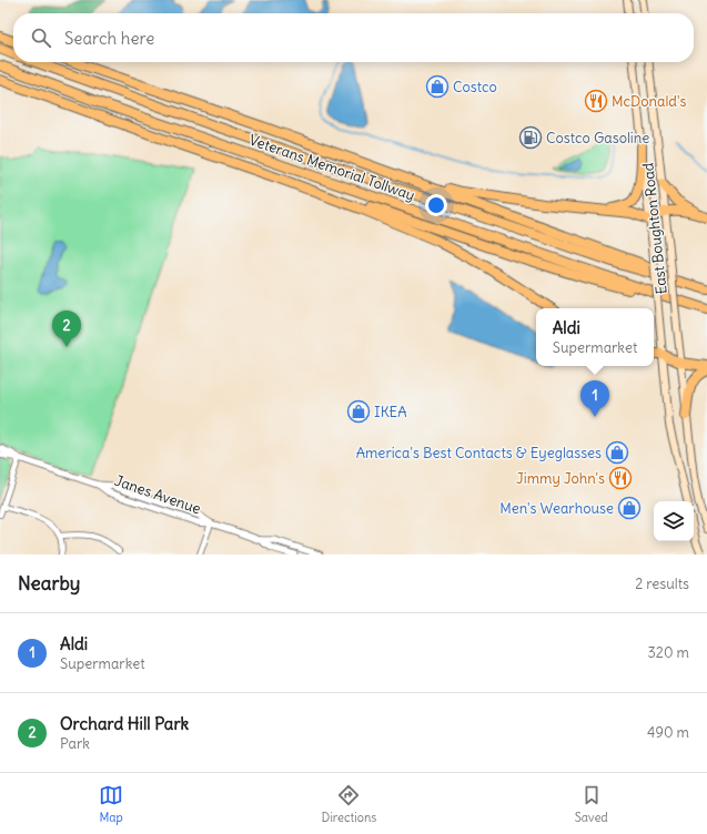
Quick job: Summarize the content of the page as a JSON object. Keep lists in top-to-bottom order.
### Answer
{
  "streets": {
    "highway": ["Veterans Memorial Tollway"],
    "main road": ["East Boughton Road"],
    "street": ["Janes Avenue"]
  },
  "places": {
    "shop": [
      "Costco",
      "IKEA",
      "America's Best Contacts & Eyeglasses",
      "Men's Wearhouse"
    ],
    "restaurant": ["McDonald's", "Jimmy John's"],
    "fuel station": ["Costco Gasoline"]
  },
  "page": {
    "search": "Search here",
    "popup": ["Aldi", "Supermarket"],
    "pins": ["2", "1"],
    "heading": ["Nearby", "2 results"],
    "list": [
      {
        "mark": "1",
        "name": "Aldi",
        "note": "Supermarket",
        "value": "320 m"
      },
      {
        "mark": "2",
        "name": "Orchard Hill Park",
        "note": "Park",
        "value": "490 m"
      }
    ],
    "nav": ["Map", "Directions", "Saved"]
  }
}
